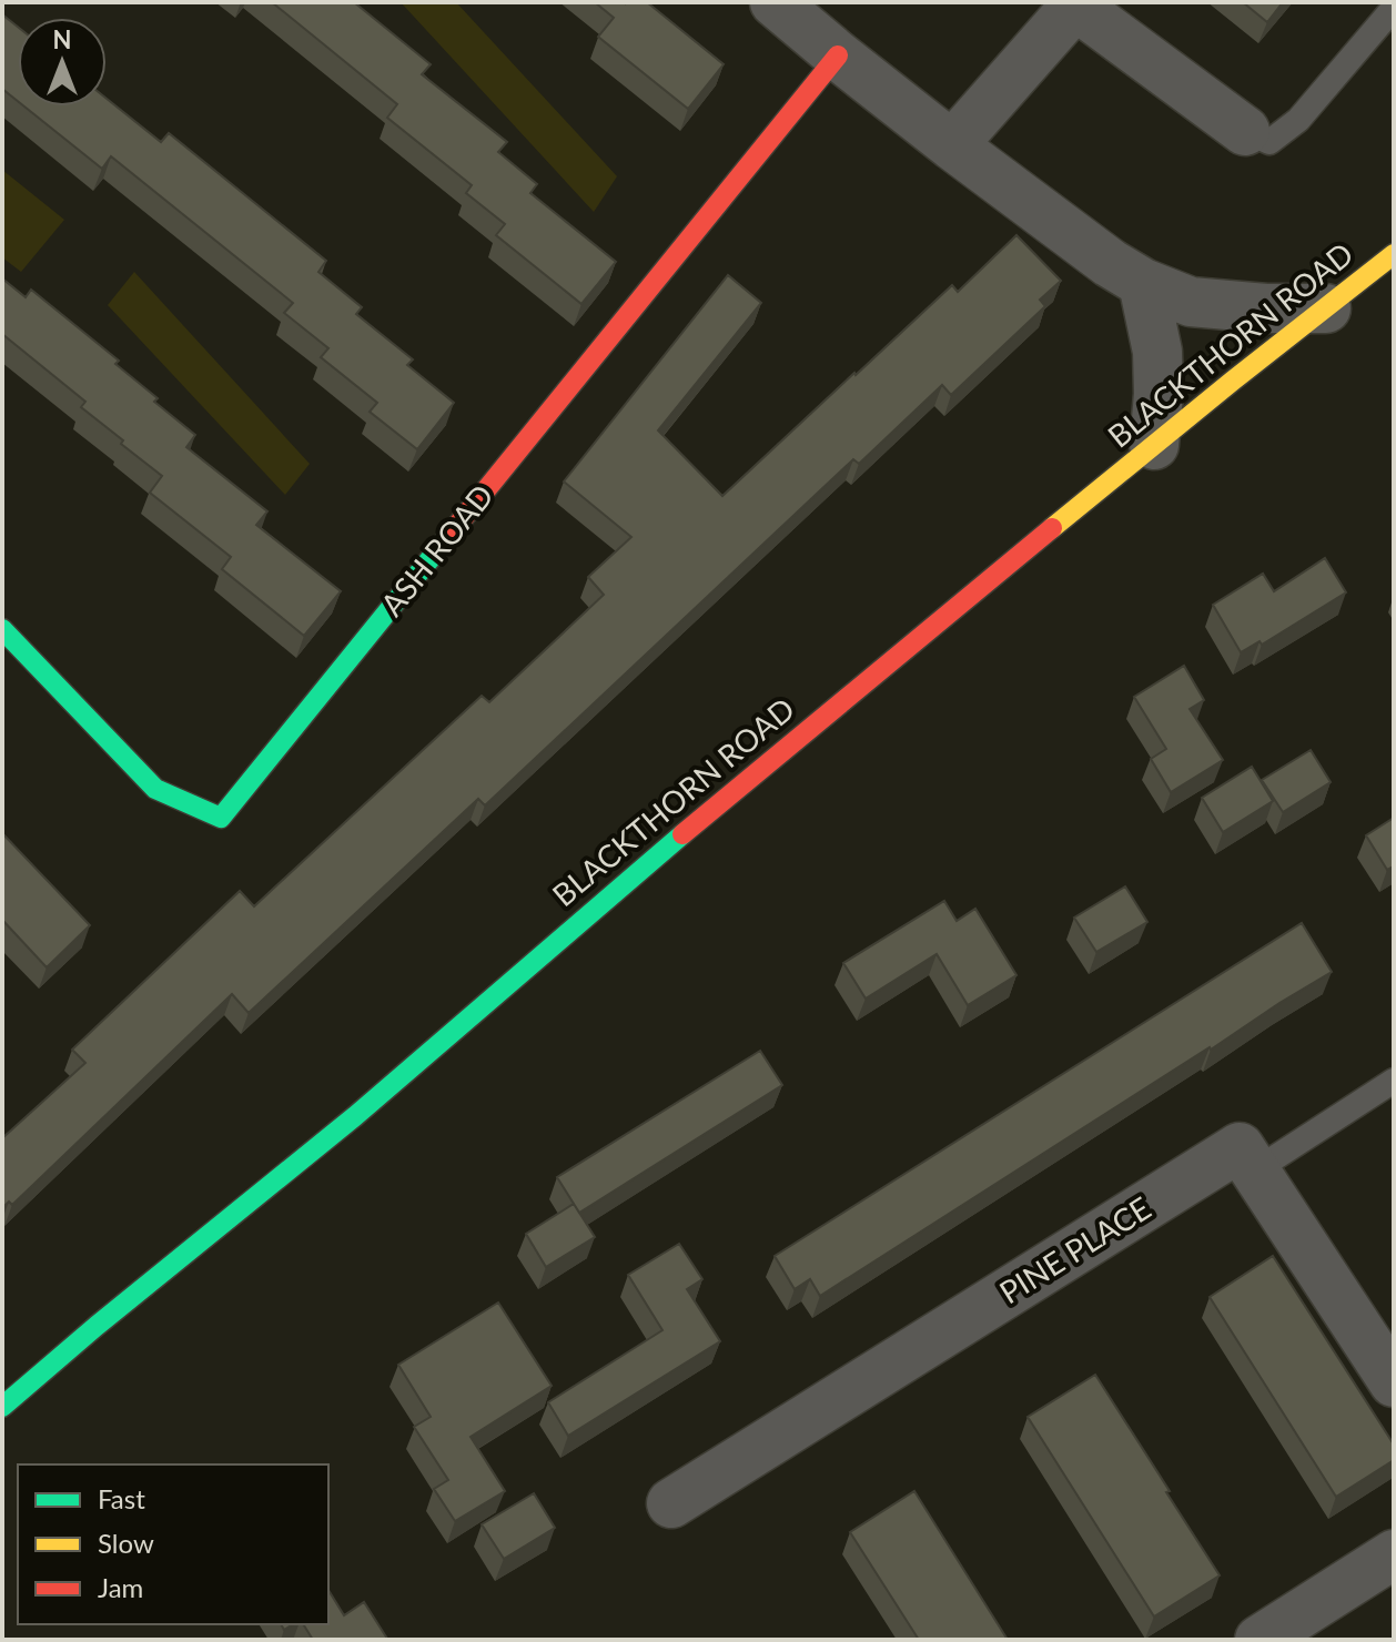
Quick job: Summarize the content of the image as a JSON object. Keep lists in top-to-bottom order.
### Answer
{
  "streets": {
    "street": ["BLACKTHORN ROAD", "ASH ROAD", "PINE PLACE"]
  },
  "legend": ["Fast", "Slow", "Jam"],
  "north": "top"
}
